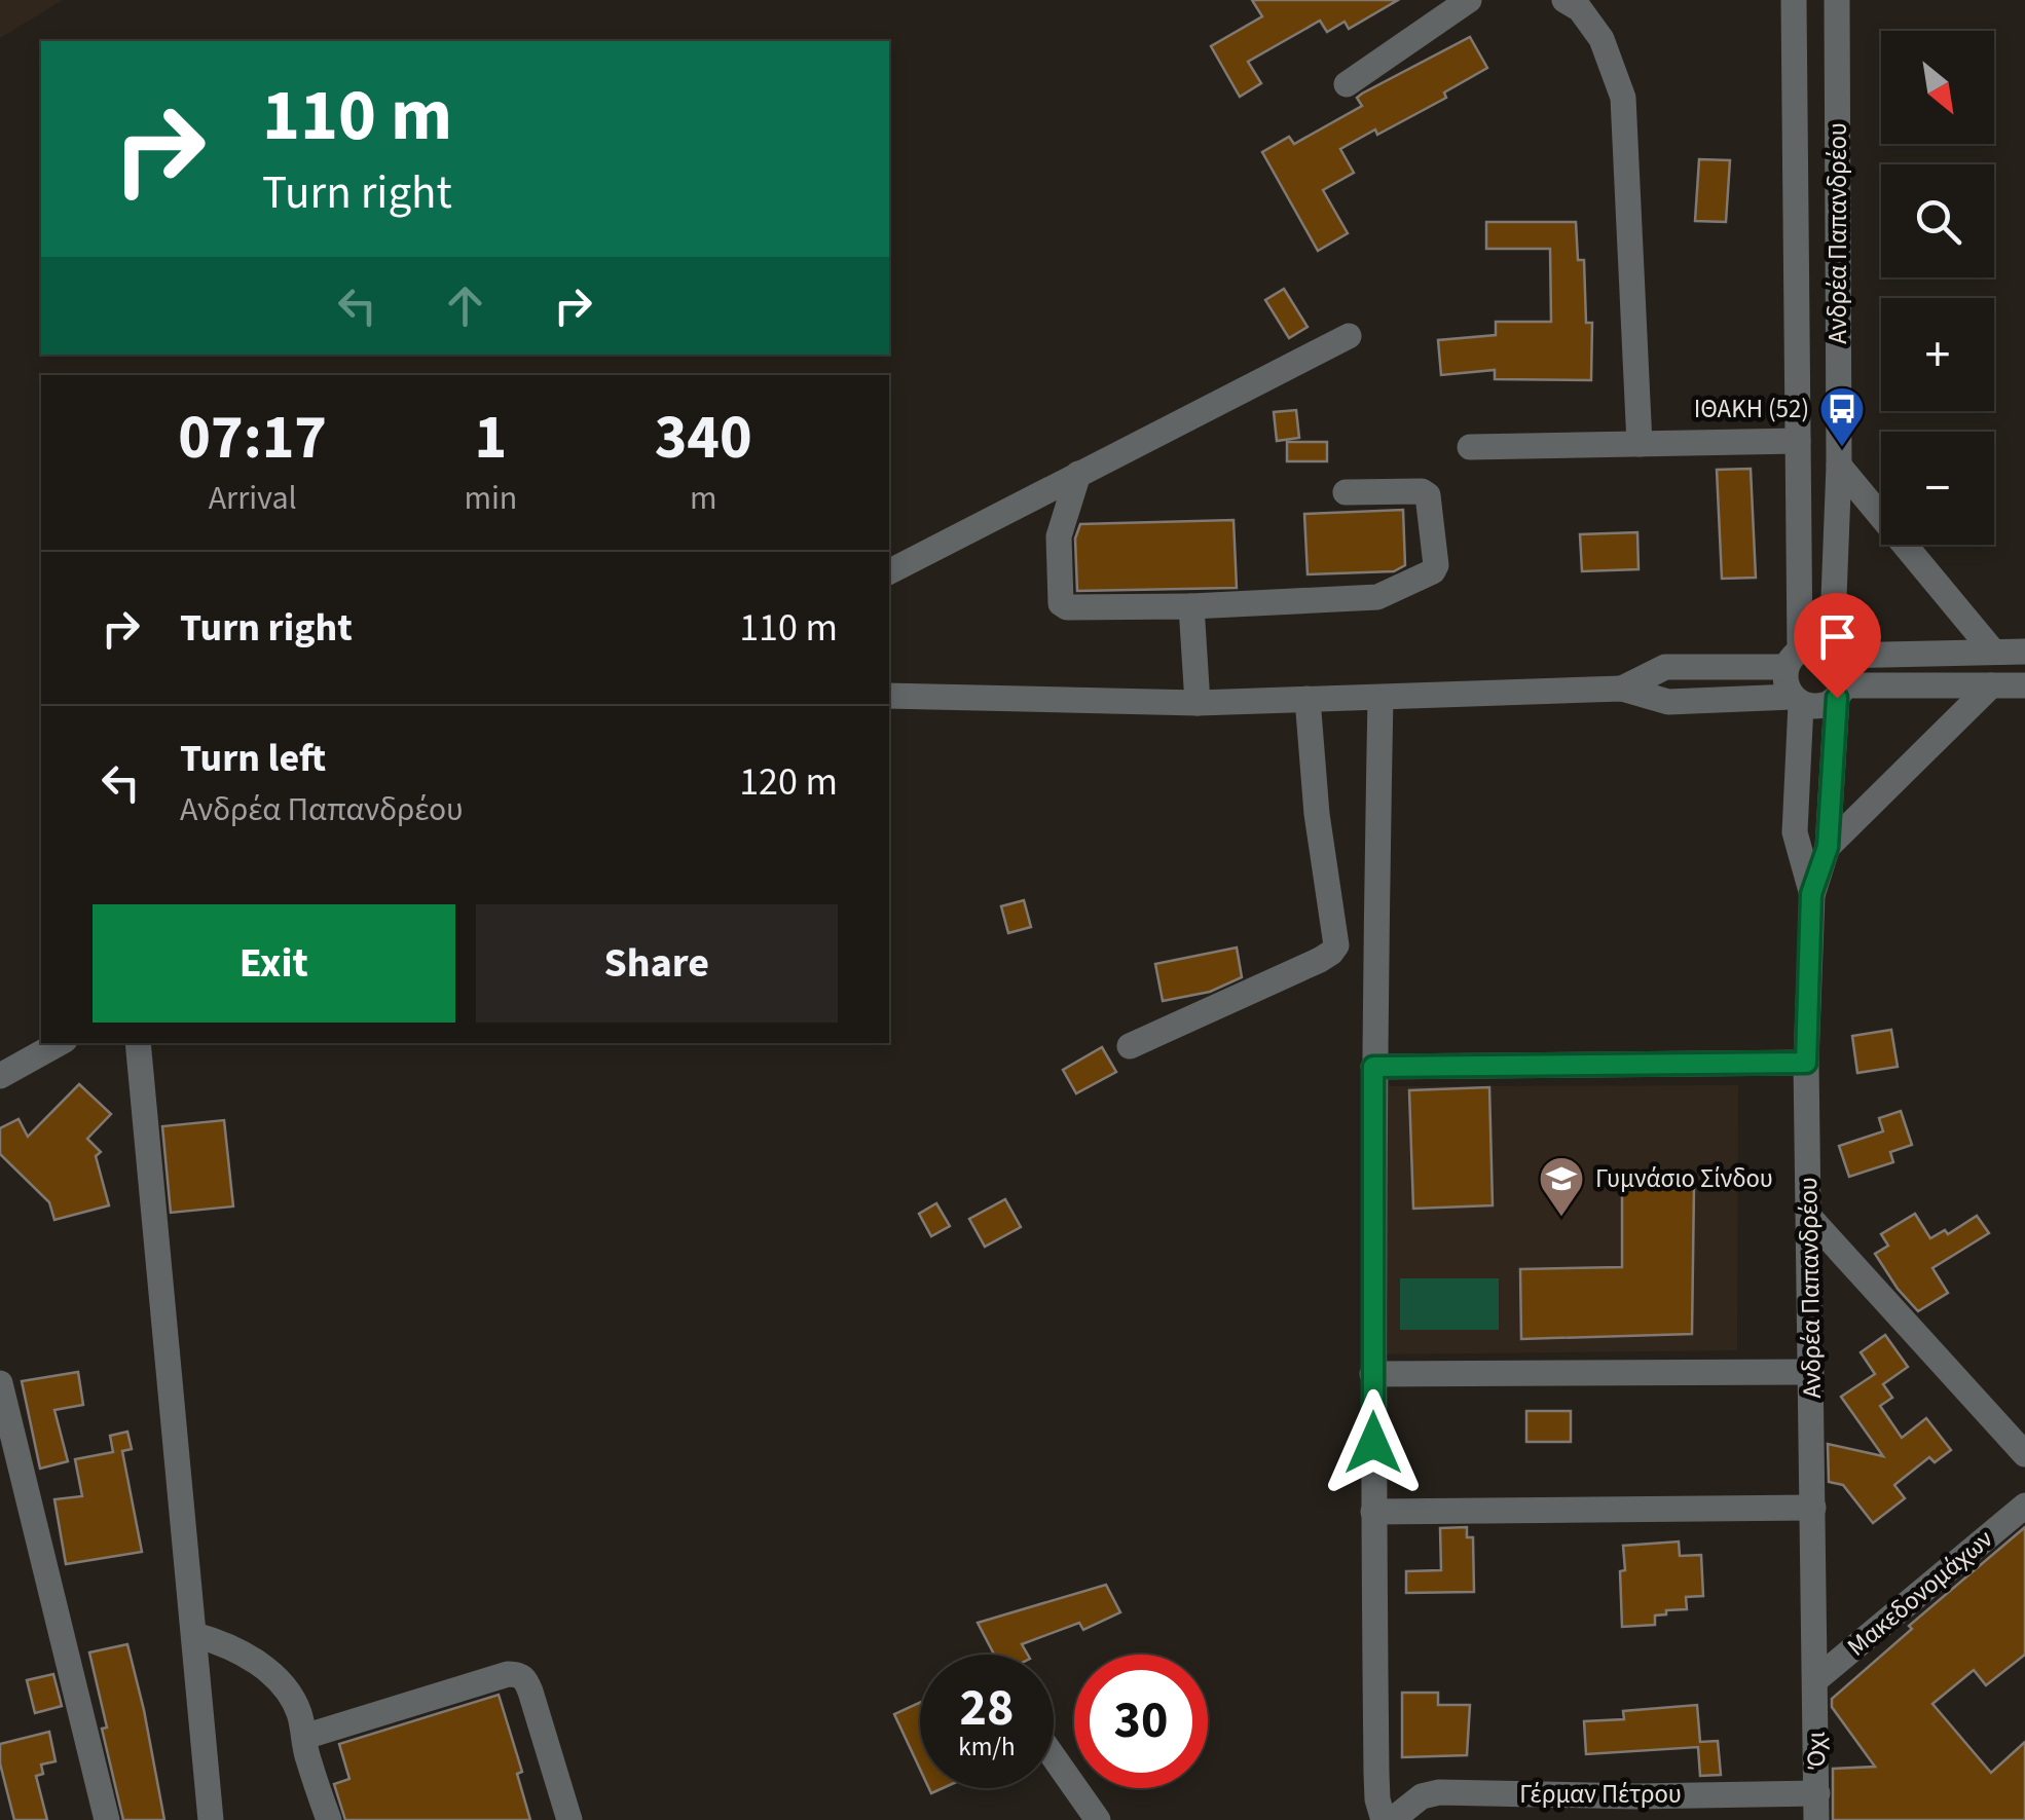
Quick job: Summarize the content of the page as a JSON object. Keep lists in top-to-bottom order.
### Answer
{
  "streets": {
    "street": [
      "Ανδρέα Παπανδρέου",
      "Μακεδονομάχων",
      "Όχι",
      "Γέρμαν Πέτρου"
    ]
  },
  "crossings": [
    ["Ανδρέα Παπανδρέου", "Μακεδονομάχων"],
    ["Ανδρέα Παπανδρέου", "Όχι"],
    ["Μακεδονομάχων", "Όχι"],
    ["Όχι", "Γέρμαν Πέτρου"]
  ],
  "places": {
    "bus stop": ["ΙΘΑΚΗ (52)"],
    "school or university": ["Γυμνάσιο Σίνδου"]
  },
  "north": "bottom right",
  "page": {
    "map_buttons": ["+", "−"],
    "turn": ["110 m", "Turn right"],
    "eta": [
      "07:17",
      "Arrival",
      "1",
      "min",
      "340",
      "m"
    ],
    "list": [
      {
        "name": "Turn right",
        "value": "110 m"
      },
      {
        "name": "Turn left",
        "note": "Ανδρέα Παπανδρέου",
        "value": "120 m"
      }
    ],
    "buttons": ["Exit", "Share"],
    "speed": "28 km/h",
    "limit": "30"
  }
}
